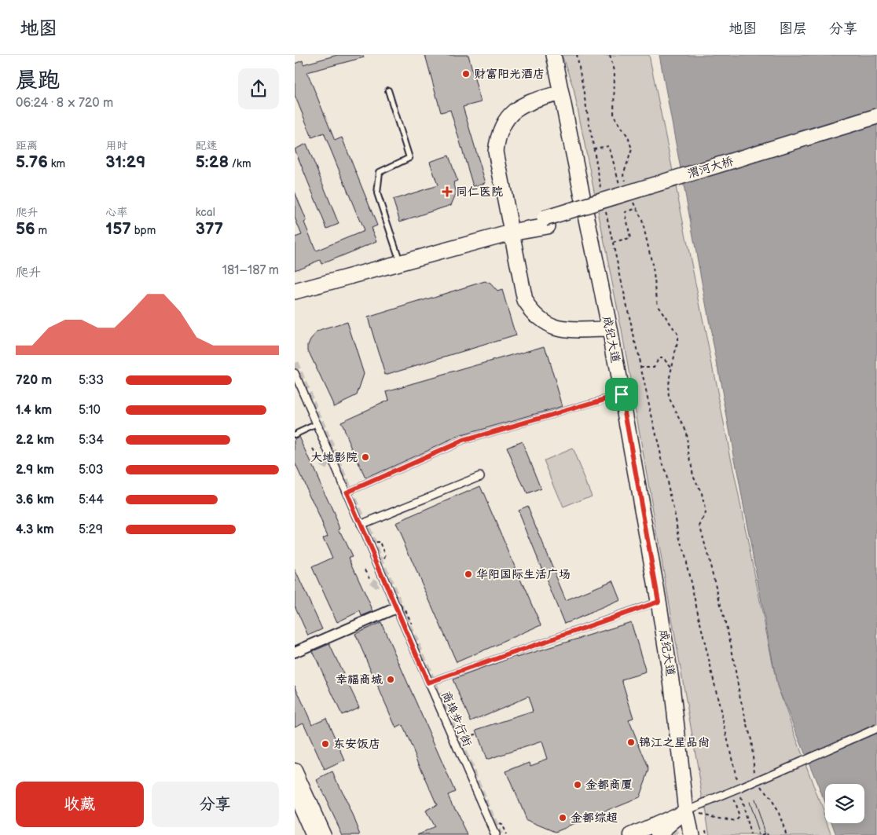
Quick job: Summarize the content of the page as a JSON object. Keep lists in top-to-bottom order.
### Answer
{
  "streets": {
    "main road": ["渭河大桥", "成纪大道"],
    "street": ["商埠步行街"]
  },
  "places": {
    "other": [
      "财富阳光酒店",
      "大地影院",
      "华阳国际生活广场",
      "幸福商城",
      "锦江之星品尚",
      "东安饭店",
      "金都商厦",
      "金都综超"
    ],
    "health": ["同仁医院"]
  },
  "page": {
    "header": "地图",
    "nav": ["地图", "图层", "分享"],
    "heading": ["晨跑", "06:24 · 8 × 720 m"],
    "stats": [
      ["距离", "5.76 km"],
      ["用时", "31:29"],
      ["配速", "5:28 /km"],
      ["爬升", "56 m"],
      ["心率", "157 bpm"],
      ["kcal", "377"]
    ],
    "chart": ["爬升", "181–187 m"],
    "list": [
      {
        "name": "720 m",
        "note": "5:33"
      },
      {
        "name": "1.4 km",
        "note": "5:10"
      },
      {
        "name": "2.2 km",
        "note": "5:34"
      },
      {
        "name": "2.9 km",
        "note": "5:03"
      },
      {
        "name": "3.6 km",
        "note": "5:44"
      },
      {
        "name": "4.3 km",
        "note": "5:29"
      }
    ],
    "buttons": ["收藏", "分享"]
  }
}
